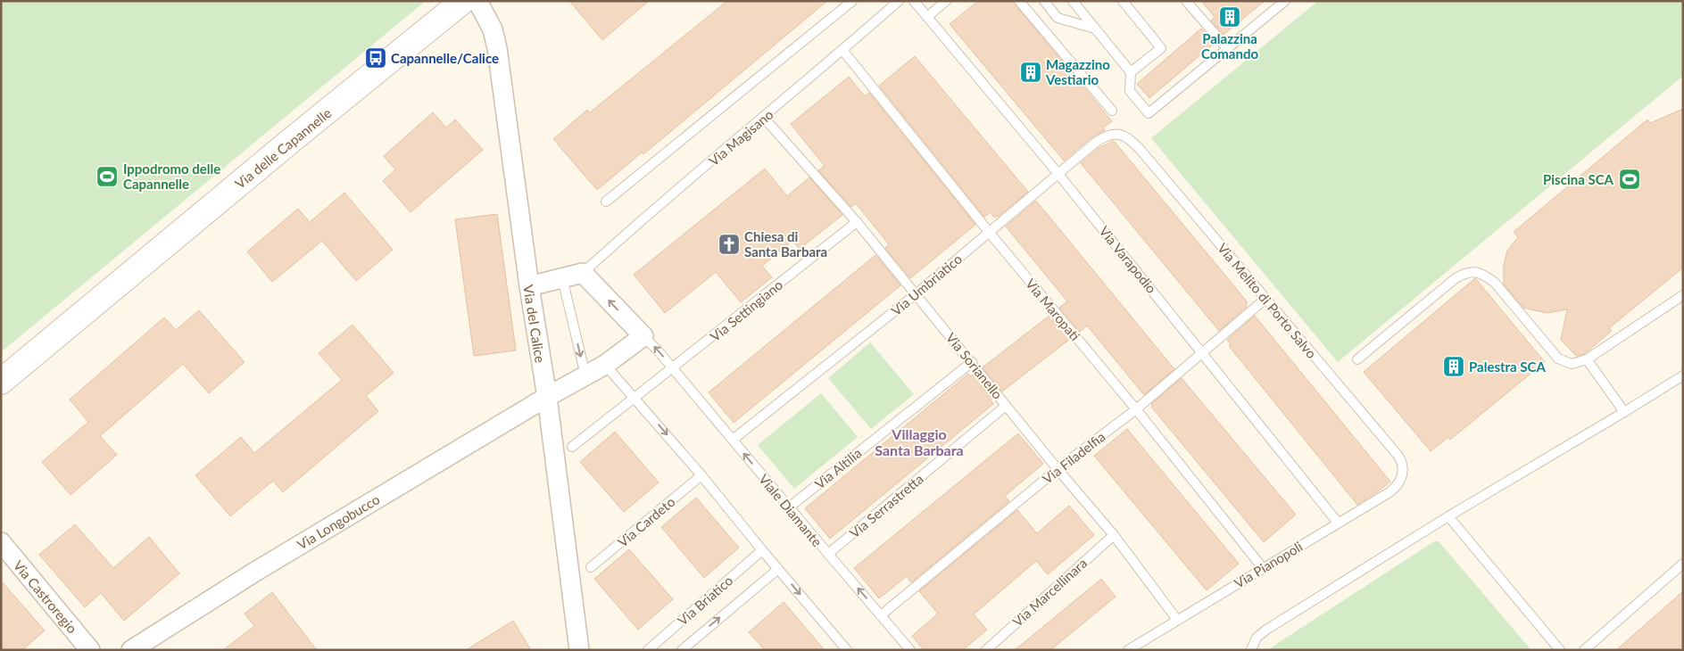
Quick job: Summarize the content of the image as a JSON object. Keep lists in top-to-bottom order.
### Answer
{
  "streets": {
    "street": [
      "Via delle Capannelle",
      "Via del Calice",
      "Via Longobucco",
      "Via Castroregio"
    ],
    "lane": [
      "Via Magisano",
      "Via Varapodio",
      "Via Umbriatico",
      "Via Melito di Porto Salvo",
      "Via Maropati",
      "Via Settingiano",
      "Via Sorianello",
      "Via Filadelfia",
      "Via Altilia",
      "Via Serrastretta",
      "Viale Diamante",
      "Via Cardeto",
      "Via Pianopoli",
      "Via Marcellinara",
      "Via Briatico"
    ]
  },
  "crossings": [
    ["Via Magisano", "Via Maropati"],
    ["Via Magisano", "Via Sorianello"],
    ["Via Varapodio", "Via Umbriatico"],
    ["Via Varapodio", "Via Filadelfia"],
    ["Via Varapodio", "Via Pianopoli"],
    ["Via Umbriatico", "Via Melito di Porto Salvo"],
    ["Via Umbriatico", "Via Maropati"],
    ["Via Umbriatico", "Via Sorianello"],
    ["Via Umbriatico", "Viale Diamante"],
    ["Via Melito di Porto Salvo", "Via Filadelfia"],
    ["Via Melito di Porto Salvo", "Via Pianopoli"],
    ["Via Maropati", "Via Filadelfia"],
    ["Via Maropati", "Via Pianopoli"],
    ["Via Settingiano", "Via Sorianello"],
    ["Via Settingiano", "Viale Diamante"],
    ["Via del Calice", "Via Longobucco"],
    ["Via Sorianello", "Via Filadelfia"],
    ["Via Sorianello", "Via Altilia"],
    ["Via Sorianello", "Via Serrastretta"],
    ["Via Sorianello", "Via Pianopoli"],
    ["Via Sorianello", "Via Marcellinara"],
    ["Via Filadelfia", "Viale Diamante"],
    ["Via Altilia", "Viale Diamante"],
    ["Via Serrastretta", "Viale Diamante"],
    ["Viale Diamante", "Via Longobucco"]
  ],
  "districts": ["Villaggio Santa Barbara"],
  "places": {
    "building": ["Palazzina Comando", "Magazzino Vestiario", "Palestra SCA"],
    "bus stop": ["Capannelle/Calice"],
    "sports": ["Ippodromo delle Capannelle", "Piscina SCA"],
    "church": ["Chiesa di Santa Barbara"]
  }
}
